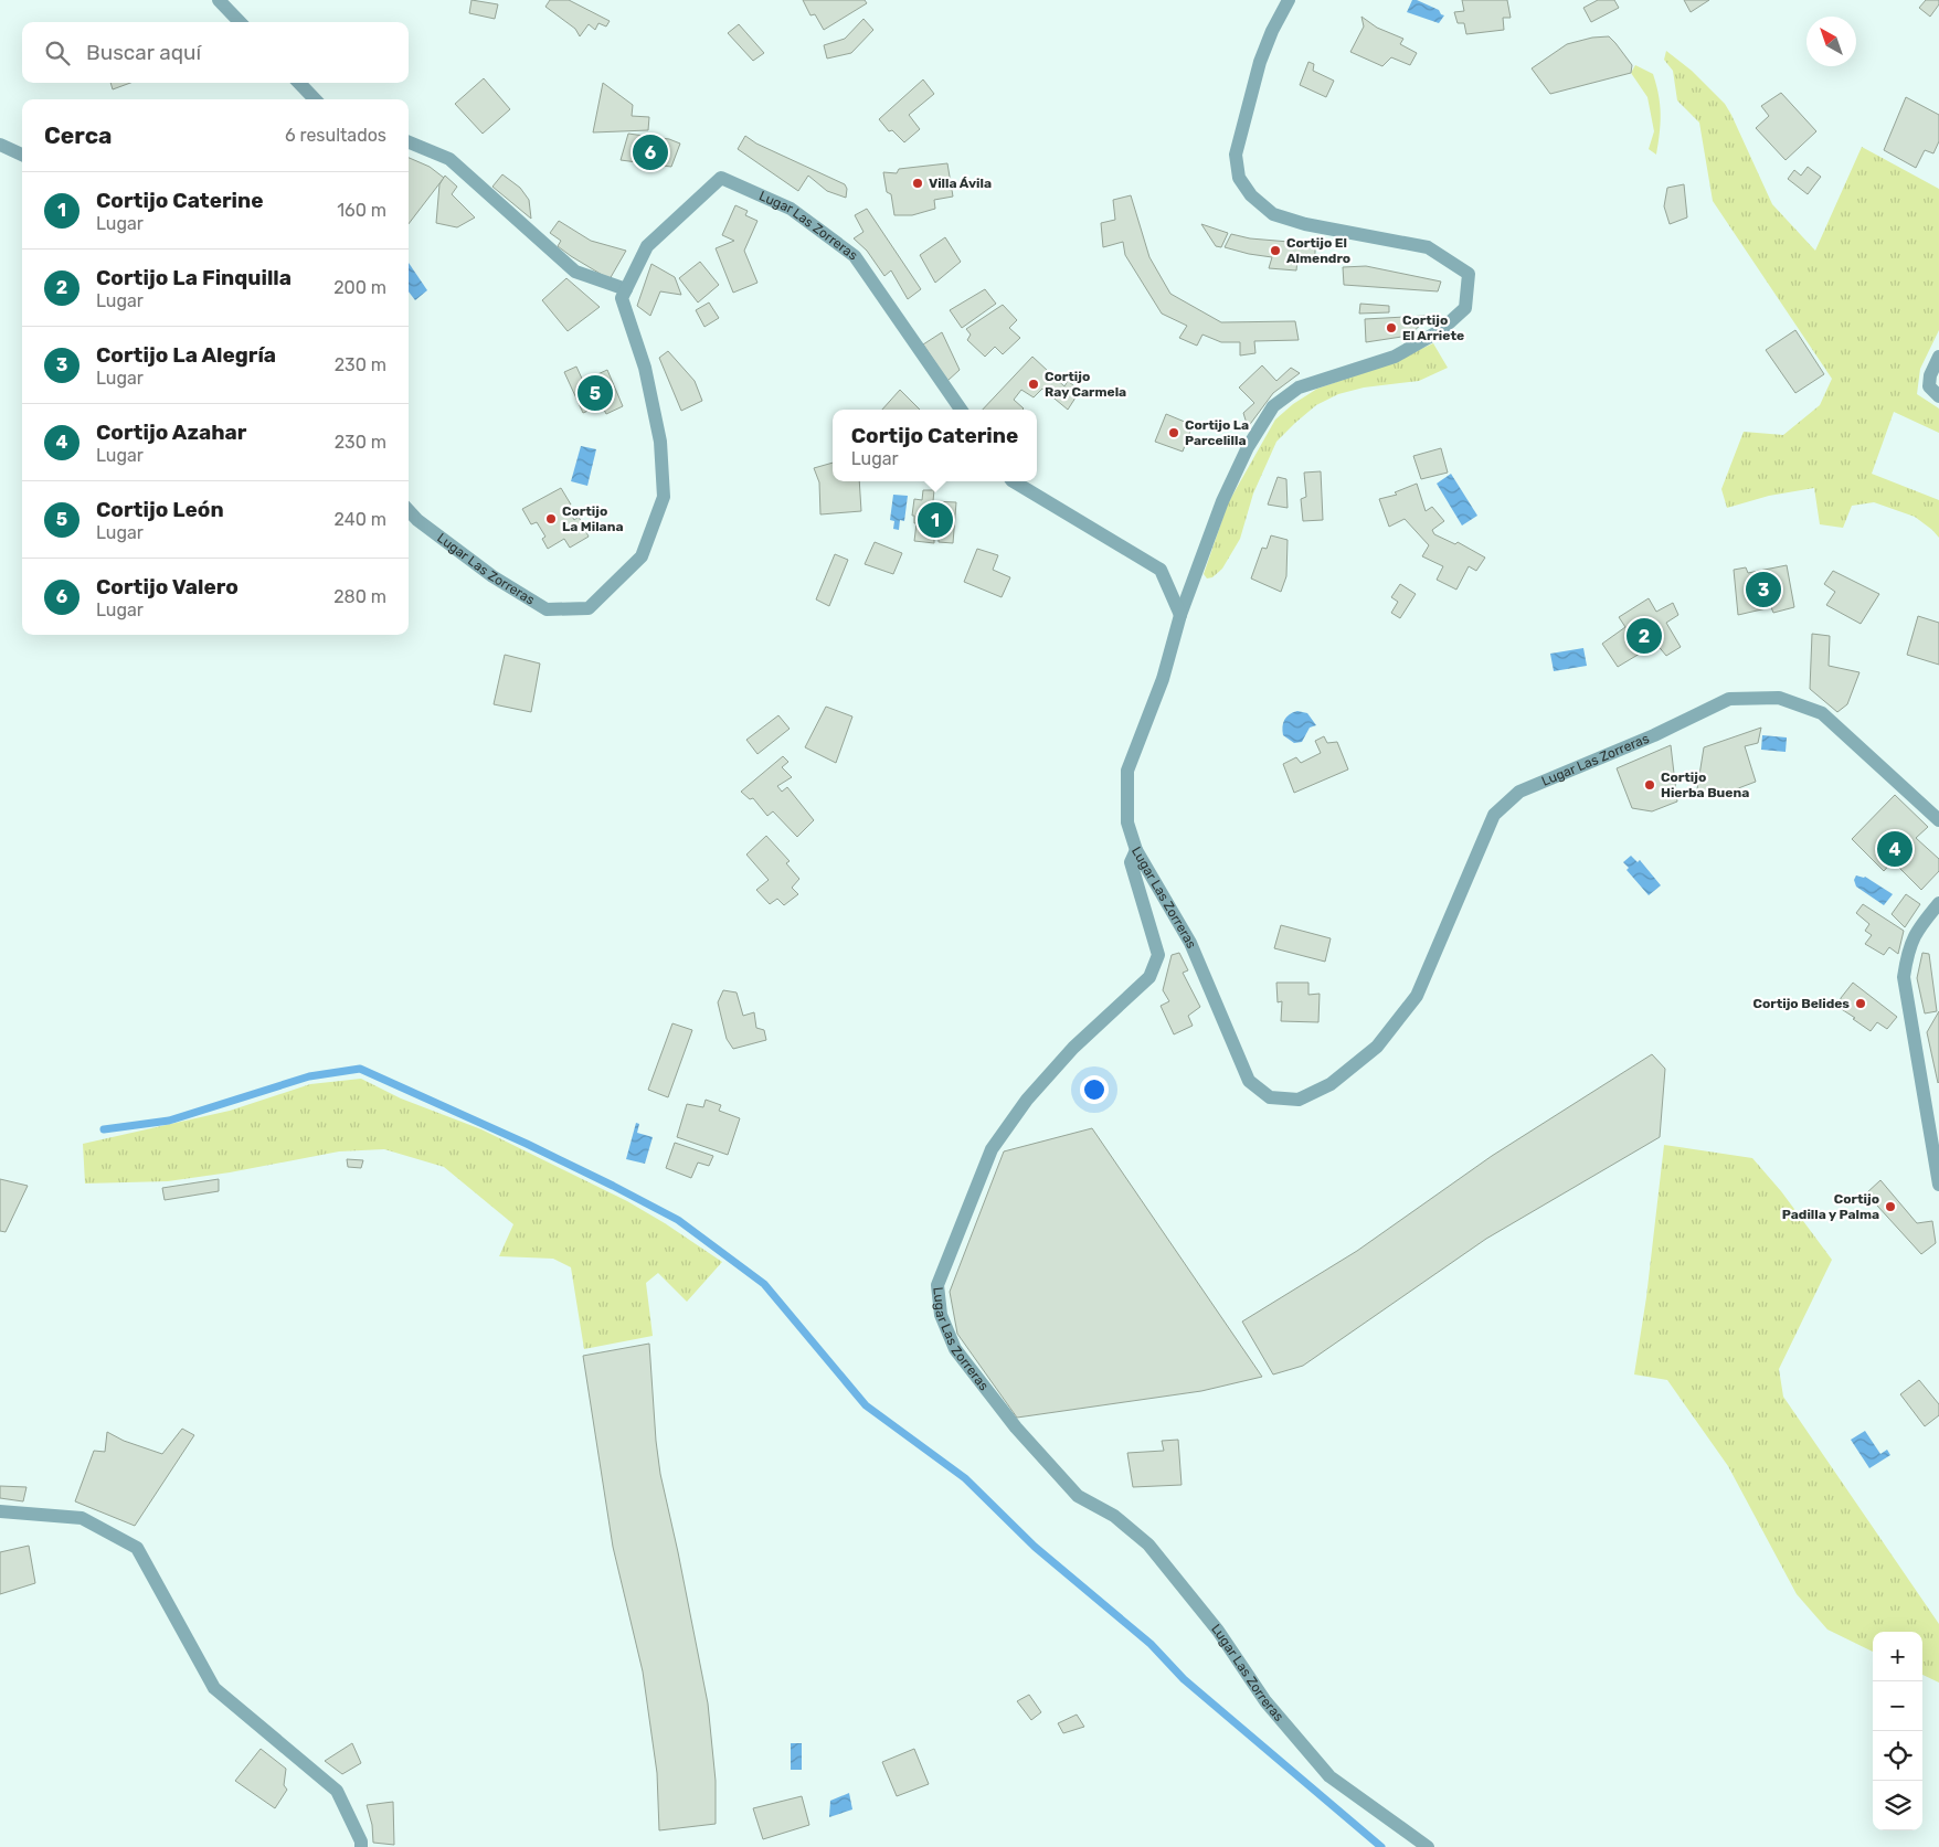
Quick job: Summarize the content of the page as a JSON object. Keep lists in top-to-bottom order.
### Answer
{
  "streets": {
    "street": ["Lugar Las Zorreras"]
  },
  "places": [
    "Villa Ávila",
    "Cortijo El Almendro",
    "Cortijo El Arriete",
    "Cortijo Ray Carmela",
    "Cortijo La Parcelilla",
    "Cortijo La Milana",
    "Cortijo Hierba Buena",
    "Cortijo Belides",
    "Cortijo Padilla y Palma"
  ],
  "north": "top left",
  "page": {
    "search": "Buscar aquí",
    "heading": ["Cerca", "6 resultados"],
    "pins": [
      "6",
      "5",
      "1",
      "3",
      "2",
      "4"
    ],
    "list": [
      {
        "mark": "1",
        "name": "Cortijo Caterine",
        "note": "Lugar",
        "value": "160 m"
      },
      {
        "mark": "2",
        "name": "Cortijo La Finquilla",
        "note": "Lugar",
        "value": "200 m"
      },
      {
        "mark": "3",
        "name": "Cortijo La Alegría",
        "note": "Lugar",
        "value": "230 m"
      },
      {
        "mark": "4",
        "name": "Cortijo Azahar",
        "note": "Lugar",
        "value": "230 m"
      },
      {
        "mark": "5",
        "name": "Cortijo León",
        "note": "Lugar",
        "value": "240 m"
      },
      {
        "mark": "6",
        "name": "Cortijo Valero",
        "note": "Lugar",
        "value": "280 m"
      }
    ],
    "popup": ["Cortijo Caterine", "Lugar"],
    "map_buttons": ["+", "−"]
  }
}
